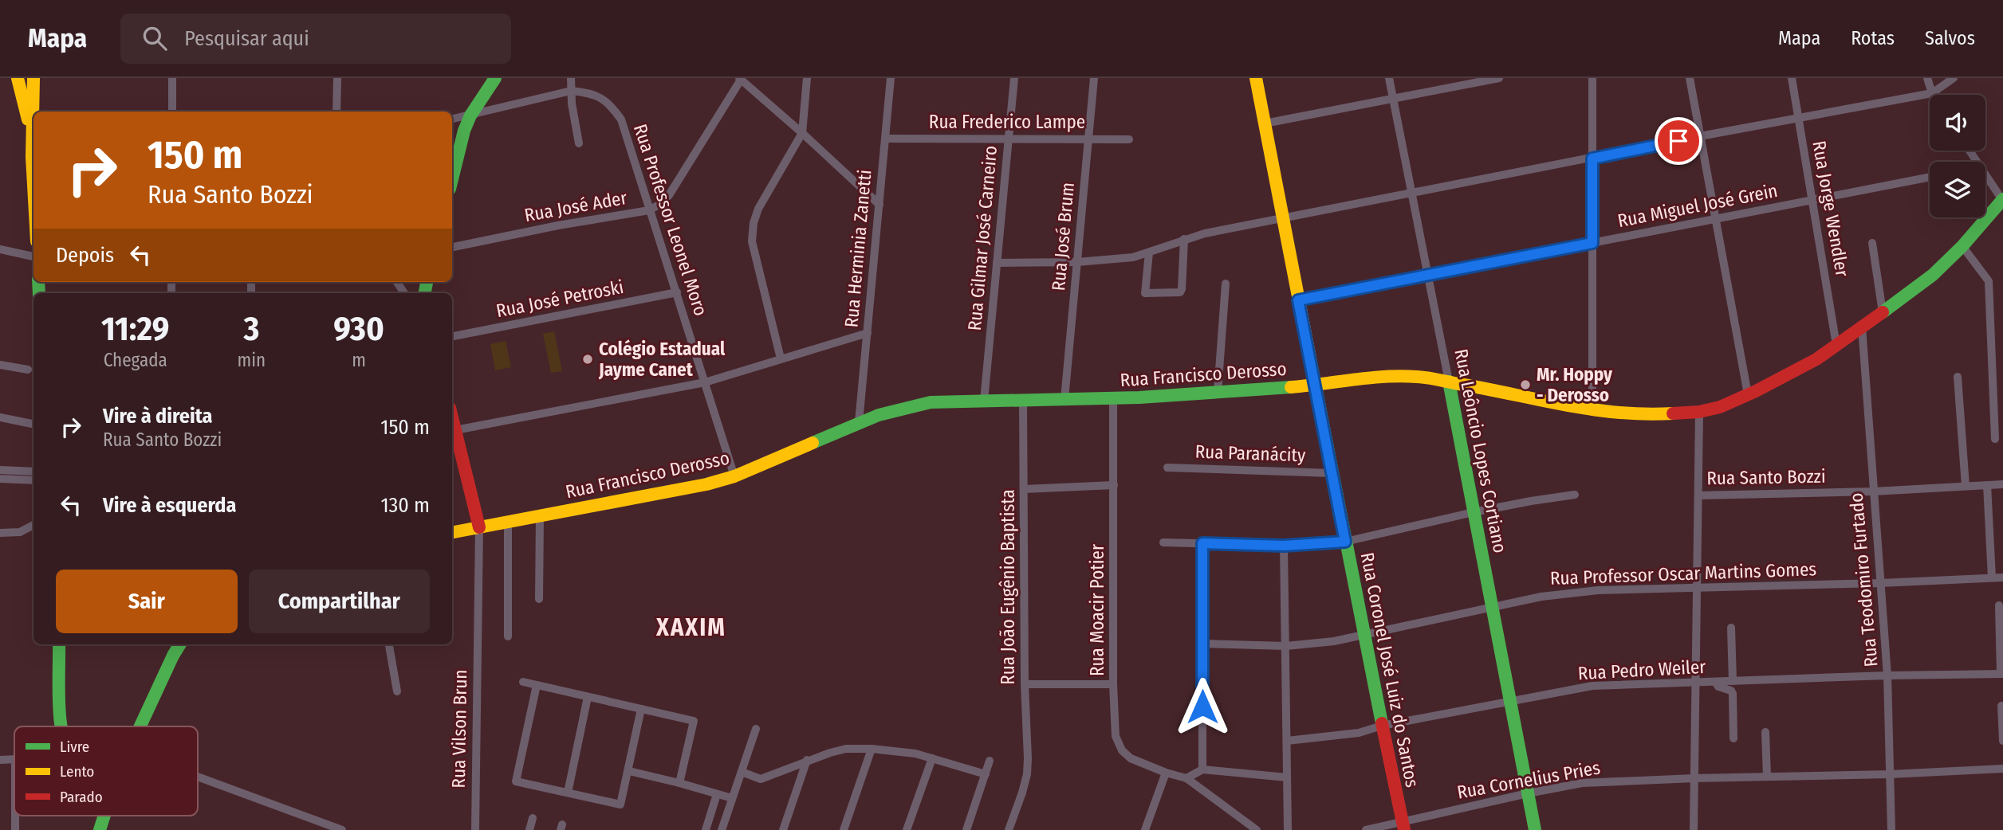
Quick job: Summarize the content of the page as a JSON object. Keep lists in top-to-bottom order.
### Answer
{
  "streets": {
    "main road": ["Rua Francisco Derosso", "Rua Leôncio Lopes Cortiano", "Rua Coronel José Luiz do Santos"],
    "street": [
      "Rua Frederico Lampe",
      "Rua Miguel José Grein",
      "Rua José Ader",
      "Rua Jorge Wendler",
      "Rua Professor Leonel Moro",
      "Rua José Brum",
      "Rua Gilmar José Carneiro",
      "Rua Herminia Zanetti",
      "Rua José Petroski",
      "Rua Paranácity",
      "Rua Santo Bozzi",
      "Rua Professor Oscar Martins Gomes",
      "Rua Teodomiro Furtado",
      "Rua João Eugênio Baptista",
      "Rua Moacir Potier",
      "Rua Pedro Weiler",
      "Rua Vilson Brun",
      "Rua Cornelius Pries"
    ]
  },
  "crossings": [
    ["Rua Frederico Lampe", "Rua José Brum"],
    ["Rua Frederico Lampe", "Rua Gilmar José Carneiro"],
    ["Rua Frederico Lampe", "Rua Herminia Zanetti"],
    ["Rua Miguel José Grein", "Rua Jorge Wendler"],
    ["Rua Miguel José Grein", "Rua Leôncio Lopes Cortiano"],
    ["Rua Miguel José Grein", "Rua Coronel José Luiz do Santos"],
    ["Rua José Ader", "Rua Professor Leonel Moro"],
    ["Rua Jorge Wendler", "Rua Francisco Derosso"],
    ["Rua Professor Leonel Moro", "Rua José Petroski"],
    ["Rua Professor Leonel Moro", "Rua Francisco Derosso"],
    ["Rua José Brum", "Rua Francisco Derosso"],
    ["Rua Gilmar José Carneiro", "Rua Francisco Derosso"],
    ["Rua Herminia Zanetti", "Rua Francisco Derosso"],
    ["Rua Francisco Derosso", "Rua Leôncio Lopes Cortiano"],
    ["Rua Francisco Derosso", "Rua Teodomiro Furtado"],
    ["Rua Francisco Derosso", "Rua João Eugênio Baptista"],
    ["Rua Francisco Derosso", "Rua Moacir Potier"],
    ["Rua Francisco Derosso", "Rua Coronel José Luiz do Santos"],
    ["Rua Francisco Derosso", "Rua Vilson Brun"],
    ["Rua Leôncio Lopes Cortiano", "Rua Professor Oscar Martins Gomes"],
    ["Rua Leôncio Lopes Cortiano", "Rua Pedro Weiler"],
    ["Rua Leôncio Lopes Cortiano", "Rua Cornelius Pries"],
    ["Rua Paranácity", "Rua Coronel José Luiz do Santos"],
    ["Rua Santo Bozzi", "Rua Teodomiro Furtado"],
    ["Rua Professor Oscar Martins Gomes", "Rua Teodomiro Furtado"],
    ["Rua Professor Oscar Martins Gomes", "Rua Coronel José Luiz do Santos"],
    ["Rua Teodomiro Furtado", "Rua Pedro Weiler"],
    ["Rua Teodomiro Furtado", "Rua Cornelius Pries"],
    ["Rua Coronel José Luiz do Santos", "Rua Pedro Weiler"],
    ["Rua Coronel José Luiz do Santos", "Rua Cornelius Pries"]
  ],
  "districts": ["XAXIM"],
  "places": ["Colégio Estadual Jayme Canet", "Mr. Hoppy - Derosso"],
  "legend": ["Livre", "Lento", "Parado"],
  "page": {
    "header": "Mapa",
    "search": "Pesquisar aqui",
    "nav": ["Mapa", "Rotas", "Salvos"],
    "turn": ["150 m", "Rua Santo Bozzi"],
    "then": "Depois",
    "eta": [
      "11:29",
      "Chegada",
      "3",
      "min",
      "930",
      "m"
    ],
    "list": [
      {
        "name": "Vire à direita",
        "note": "Rua Santo Bozzi",
        "value": "150 m"
      },
      {
        "name": "Vire à esquerda",
        "value": "130 m"
      }
    ],
    "buttons": ["Sair", "Compartilhar"]
  }
}
